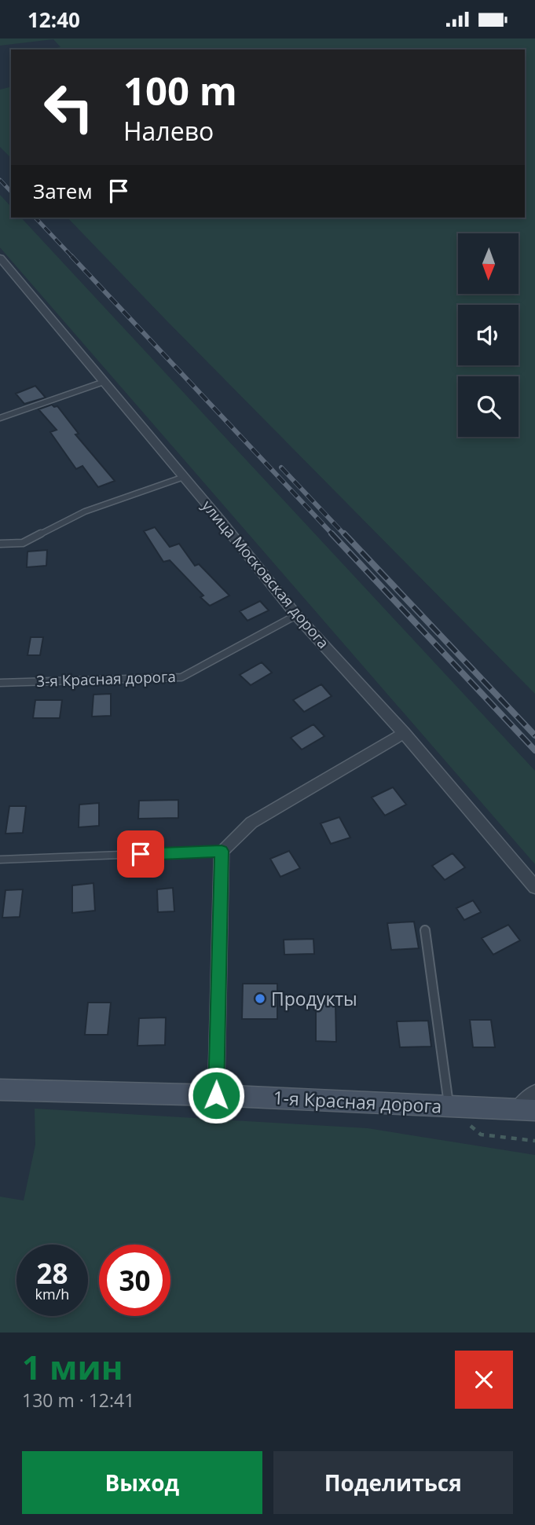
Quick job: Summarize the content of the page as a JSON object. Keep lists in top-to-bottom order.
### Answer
{
  "streets": {
    "main road": ["1-я Красная дорога"],
    "street": ["улица Московская дорога"],
    "lane": ["3-я Красная дорога"]
  },
  "crossings": [
    ["улица Московская дорога", "3-я Красная дорога"]
  ],
  "places": ["Продукты"],
  "north": "bottom",
  "page": {
    "status": "12:40",
    "turn": ["100 m", "Налево"],
    "then": "Затем",
    "speed": "28 km/h",
    "limit": "30",
    "heading": ["1 мин", "130 m · 12:41"],
    "buttons": ["Выход", "Поделиться"]
  }
}
